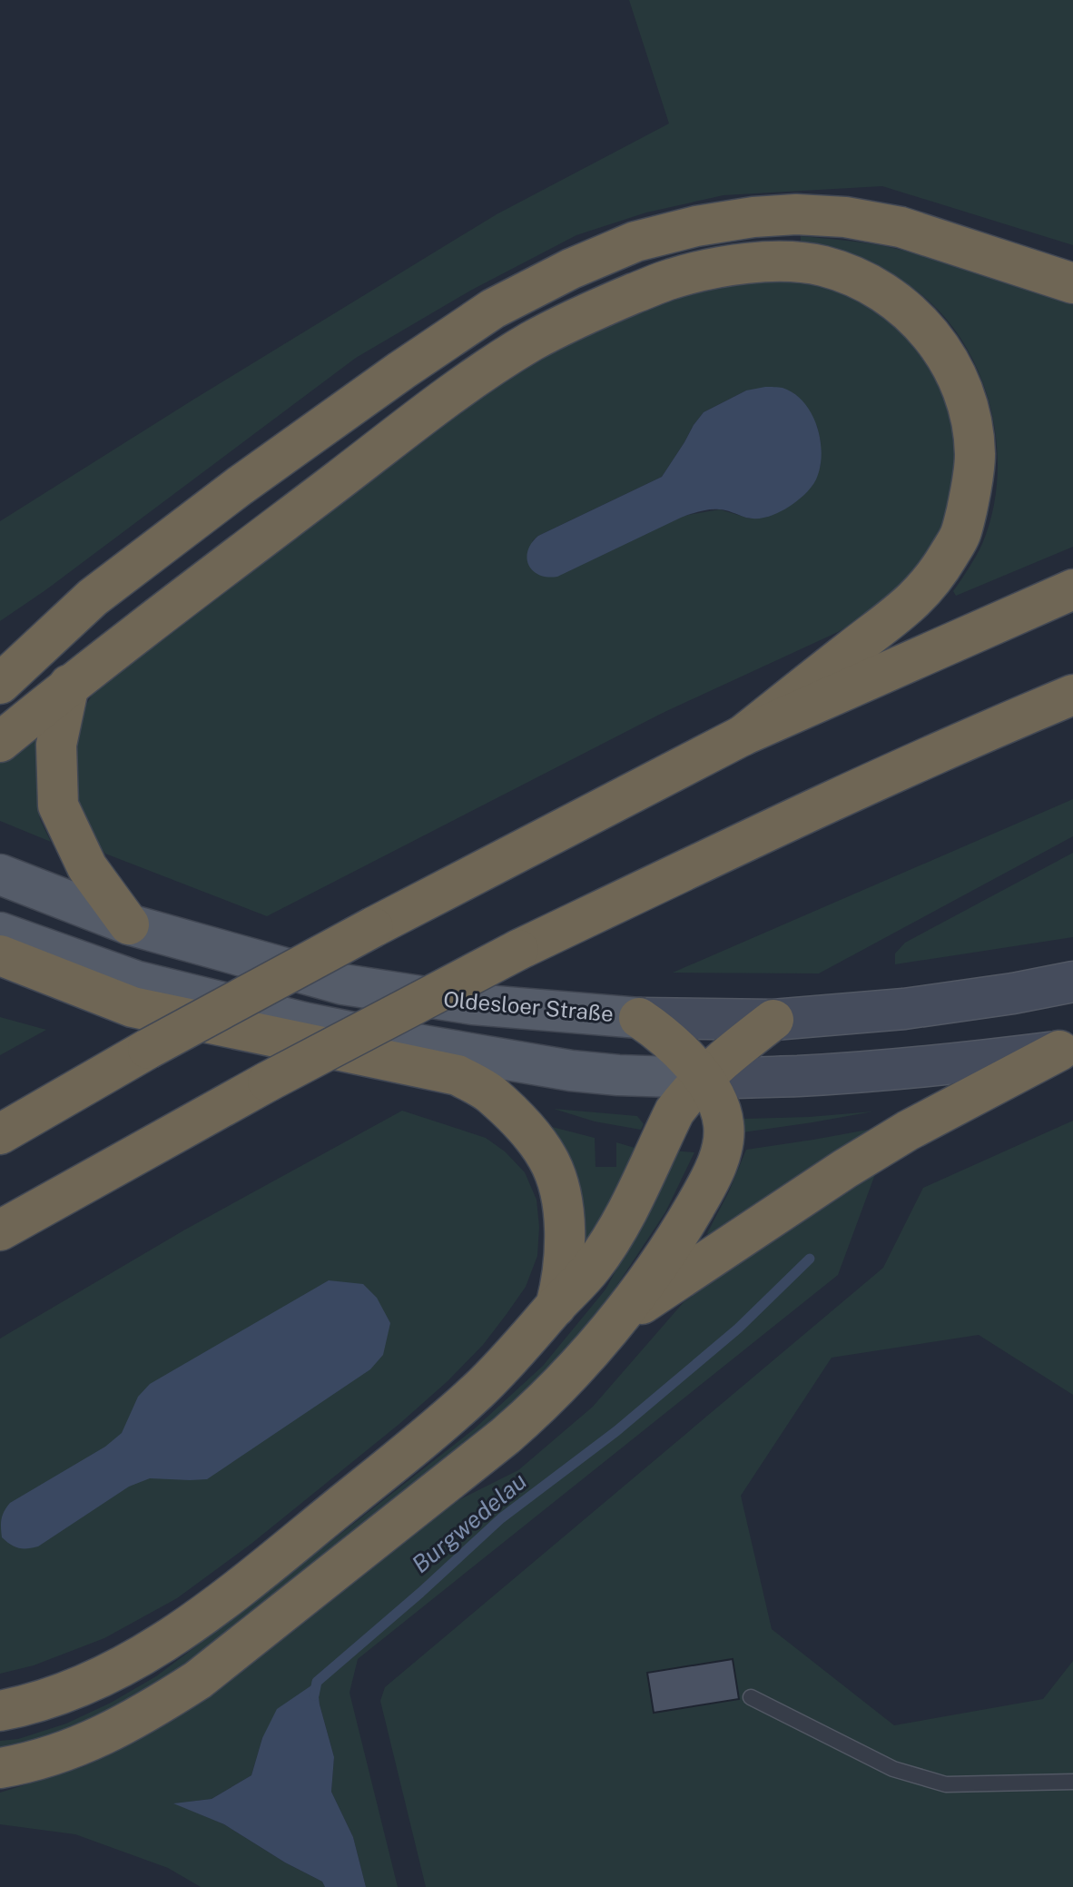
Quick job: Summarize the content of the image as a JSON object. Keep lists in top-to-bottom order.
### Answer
{
  "streets": {
    "main road": ["Oldesloer Straße"]
  },
  "water": ["Burgwedelau"]
}
